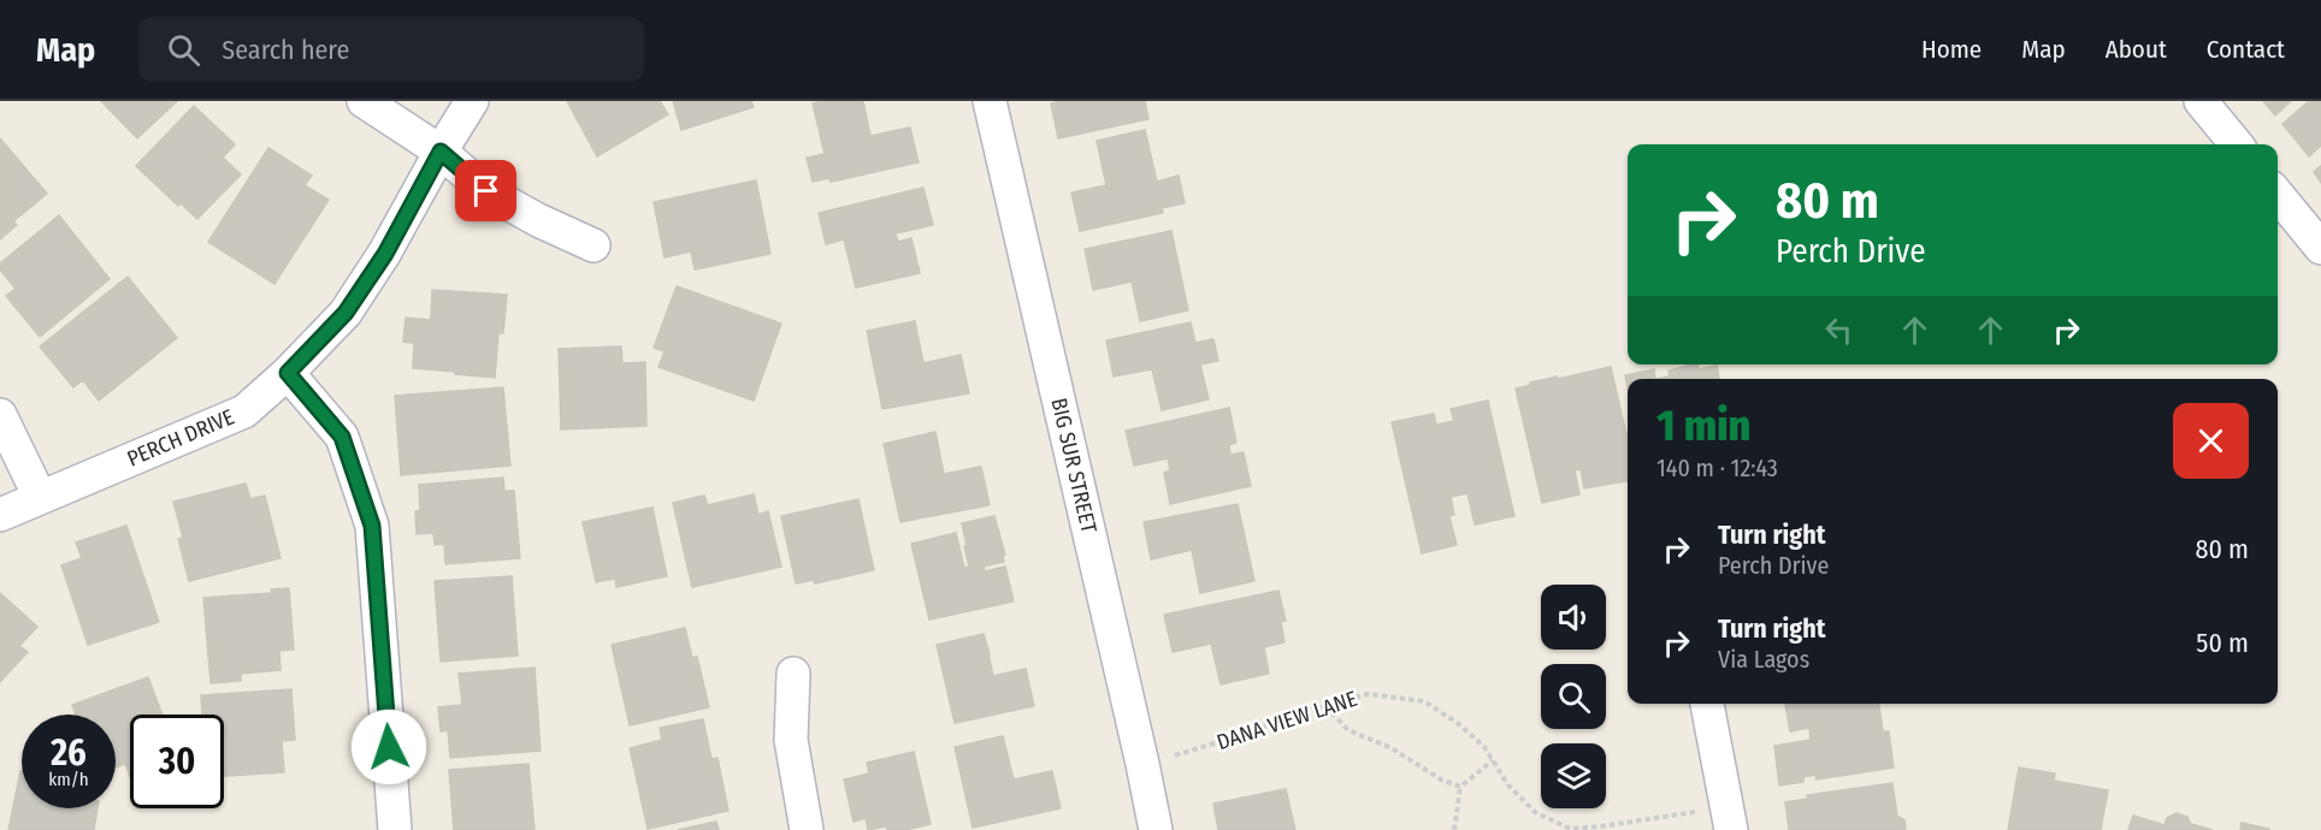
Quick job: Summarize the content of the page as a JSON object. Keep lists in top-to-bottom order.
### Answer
{
  "streets": {
    "street": ["PERCH DRIVE", "BIG SUR STREET"],
    "path": ["DANA VIEW LANE"]
  },
  "crossings": [
    ["BIG SUR STREET", "DANA VIEW LANE"]
  ],
  "page": {
    "header": "Map",
    "search": "Search here",
    "nav": [
      "Home",
      "Map",
      "About",
      "Contact"
    ],
    "turn": ["80 m", "Perch Drive"],
    "heading": ["1 min", "140 m · 12:43"],
    "list": [
      {
        "name": "Turn right",
        "note": "Perch Drive",
        "value": "80 m"
      },
      {
        "name": "Turn right",
        "note": "Via Lagos",
        "value": "50 m"
      }
    ],
    "speed": "26 km/h",
    "limit": "30"
  }
}
